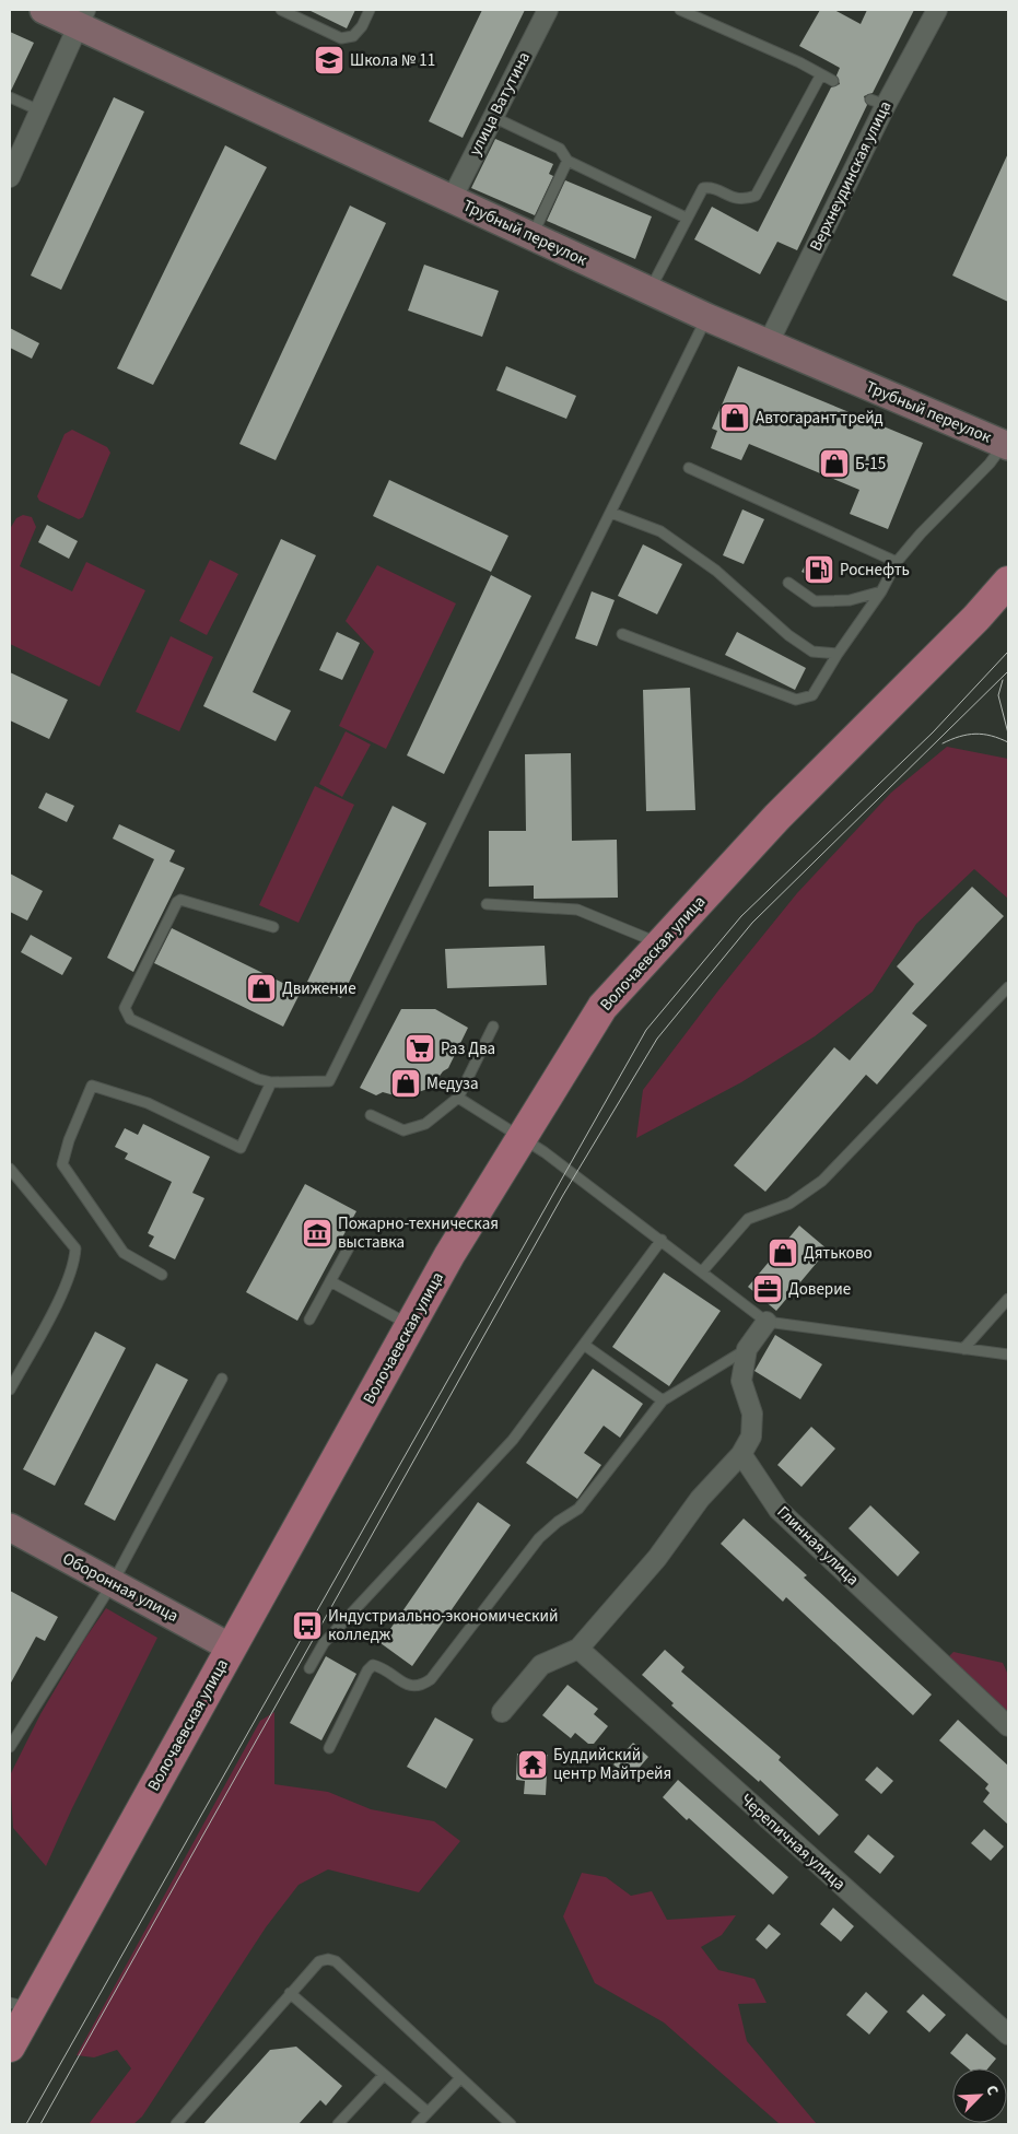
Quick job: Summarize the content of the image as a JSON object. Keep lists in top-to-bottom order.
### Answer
{
  "streets": {
    "main road": ["Волочаевская улица"],
    "street": [
      "улица Ватутина",
      "Верхнеудинская улица",
      "Трубный переулок",
      "Глинная улица",
      "Оборонная улица",
      "Черепичная улица"
    ]
  },
  "crossings": [
    ["улица Ватутина", "Трубный переулок"],
    ["Верхнеудинская улица", "Трубный переулок"],
    ["Волочаевская улица", "Оборонная улица"]
  ],
  "places": {
    "school or university": ["Школа № 11"],
    "shop": [
      "Автогарант трейд",
      "Б-15",
      "Движение",
      "Медуза",
      "Дятьково"
    ],
    "fuel station": ["Роснефть"],
    "supermarket": ["Раз Два"],
    "museum": ["Пожарно-техническая выставка"],
    "office": ["Доверие"],
    "bus stop": ["Индустриально-экономический колледж"],
    "temple": ["Буддийский центр Майтрейя"]
  },
  "north": "top right"
}
